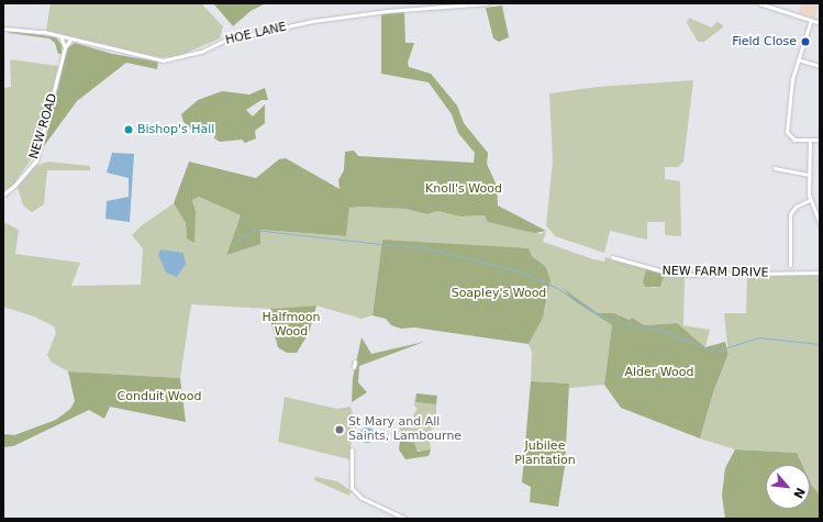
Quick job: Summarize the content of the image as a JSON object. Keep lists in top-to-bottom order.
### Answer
{
  "streets": {
    "street": ["HOE LANE", "NEW ROAD", "NEW FARM DRIVE"]
  },
  "crossings": [
    ["HOE LANE", "NEW ROAD"]
  ],
  "parks": [
    "Knoll's Wood",
    "Soapley's Wood",
    "Halfmoon Wood",
    "Alder Wood",
    "Conduit Wood",
    "Jubilee Plantation"
  ],
  "places": ["Field Close", "Bishop's Hall", "St Mary and All Saints, Lambourne"],
  "north": "bottom right"
}
